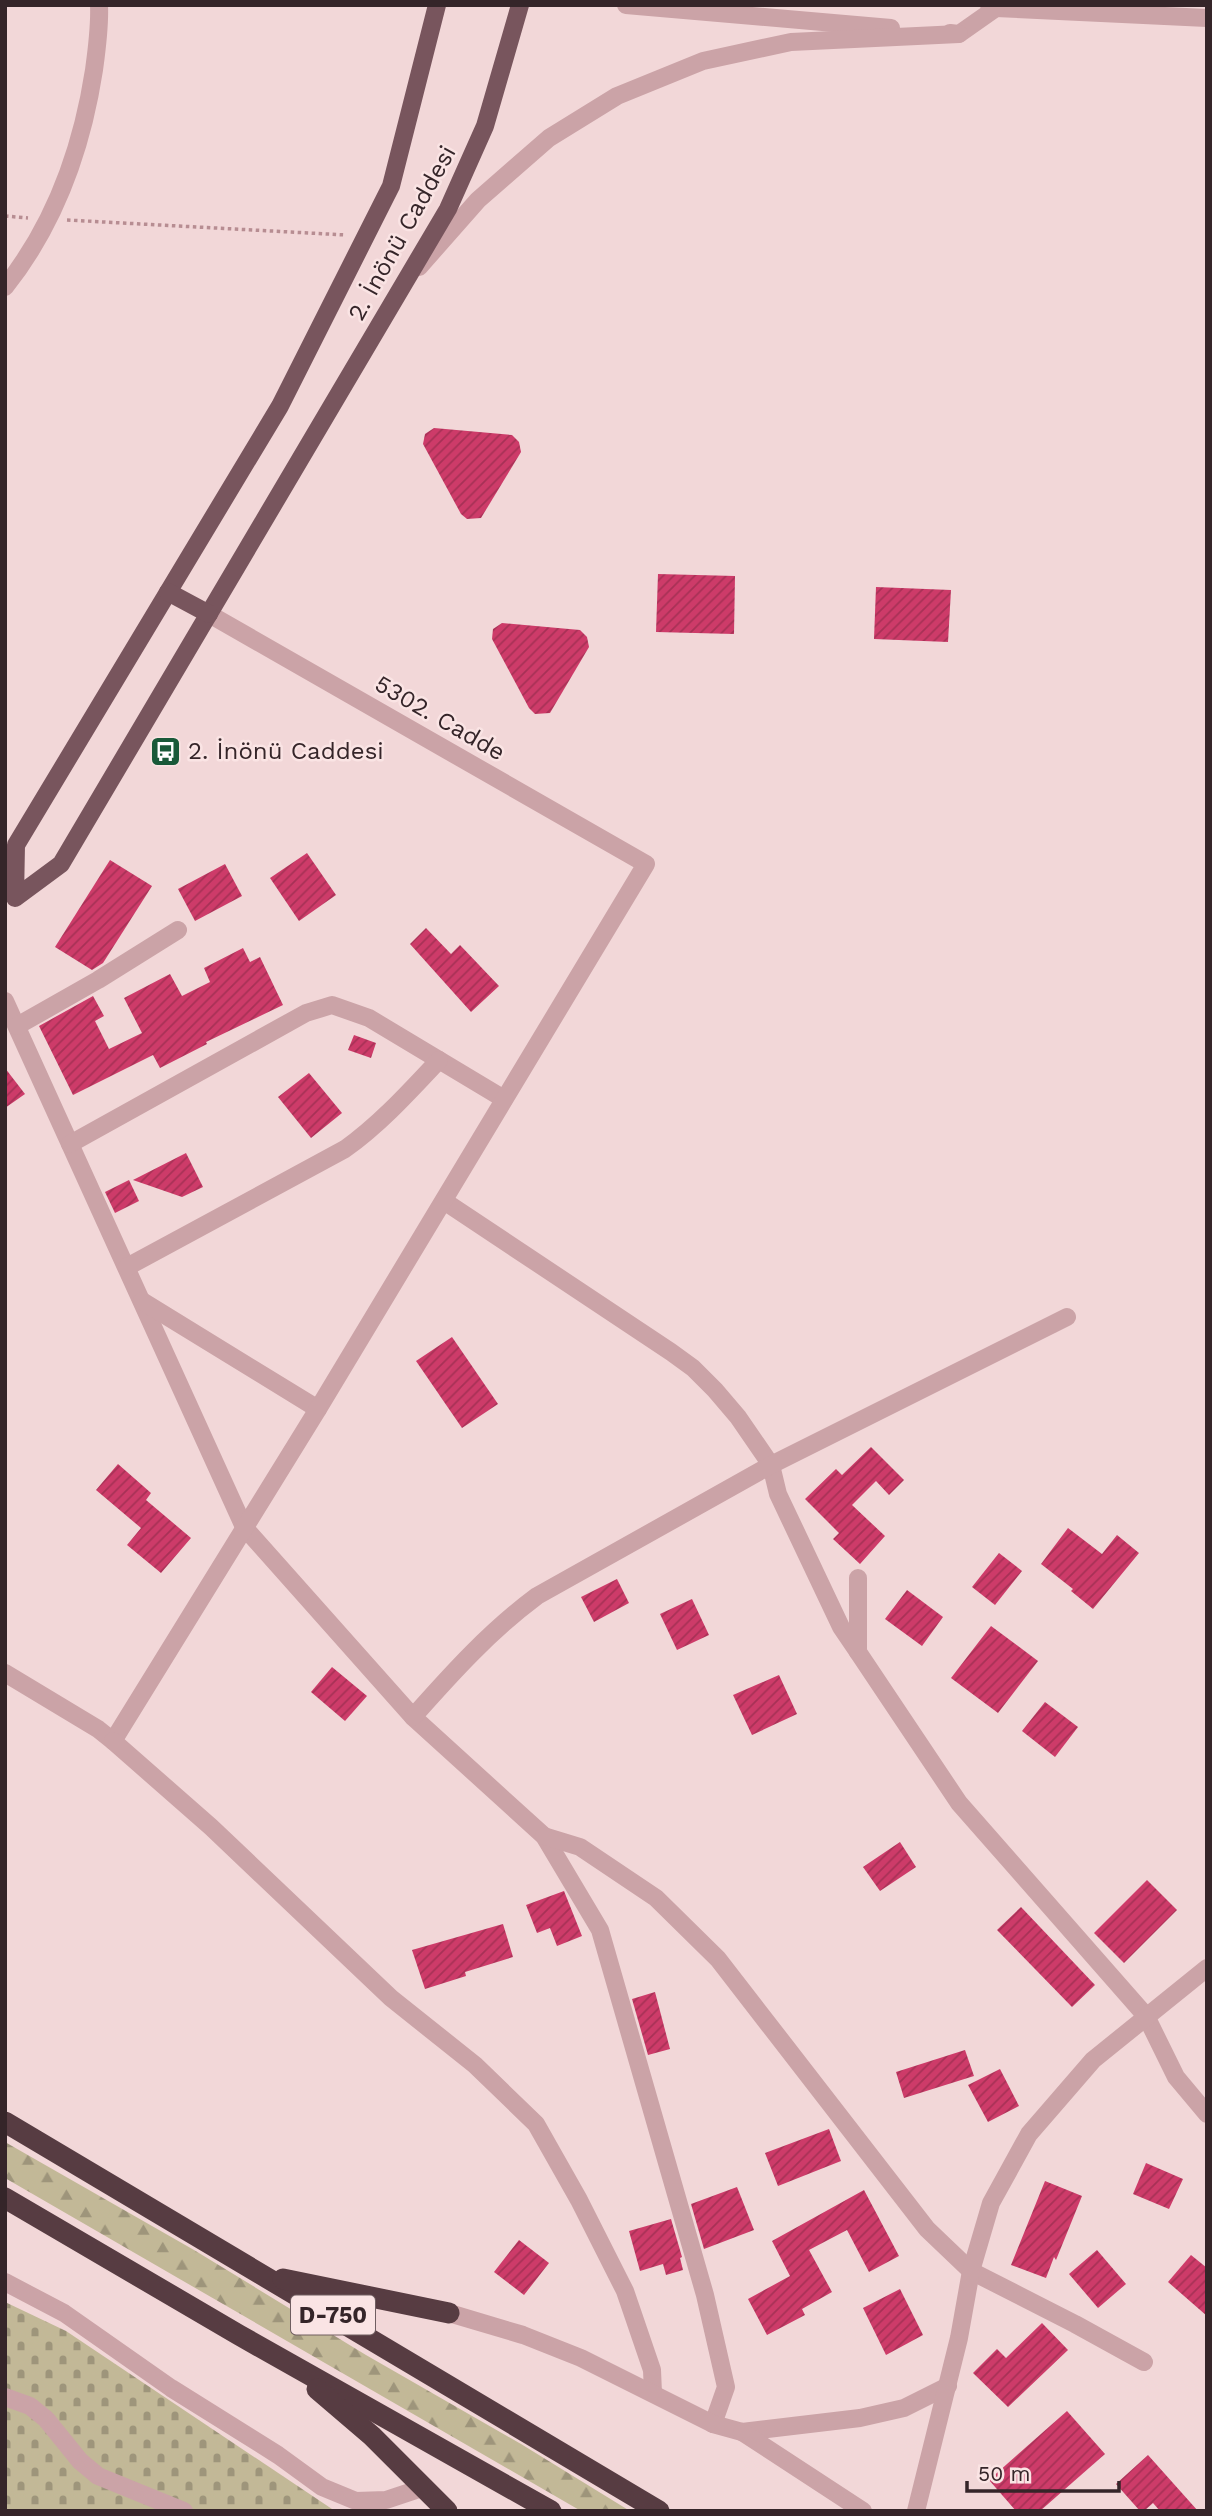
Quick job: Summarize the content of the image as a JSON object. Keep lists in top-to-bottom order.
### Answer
{
  "streets": {
    "highway": ["D-750"],
    "main road": ["2. İnönü Caddesi"],
    "street": ["5302. Cadde"]
  },
  "crossings": [
    ["2. İnönü Caddesi", "5302. Cadde"]
  ],
  "places": {
    "bus stop": ["2. İnönü Caddesi"]
  },
  "scale_bar": "50 m"
}
